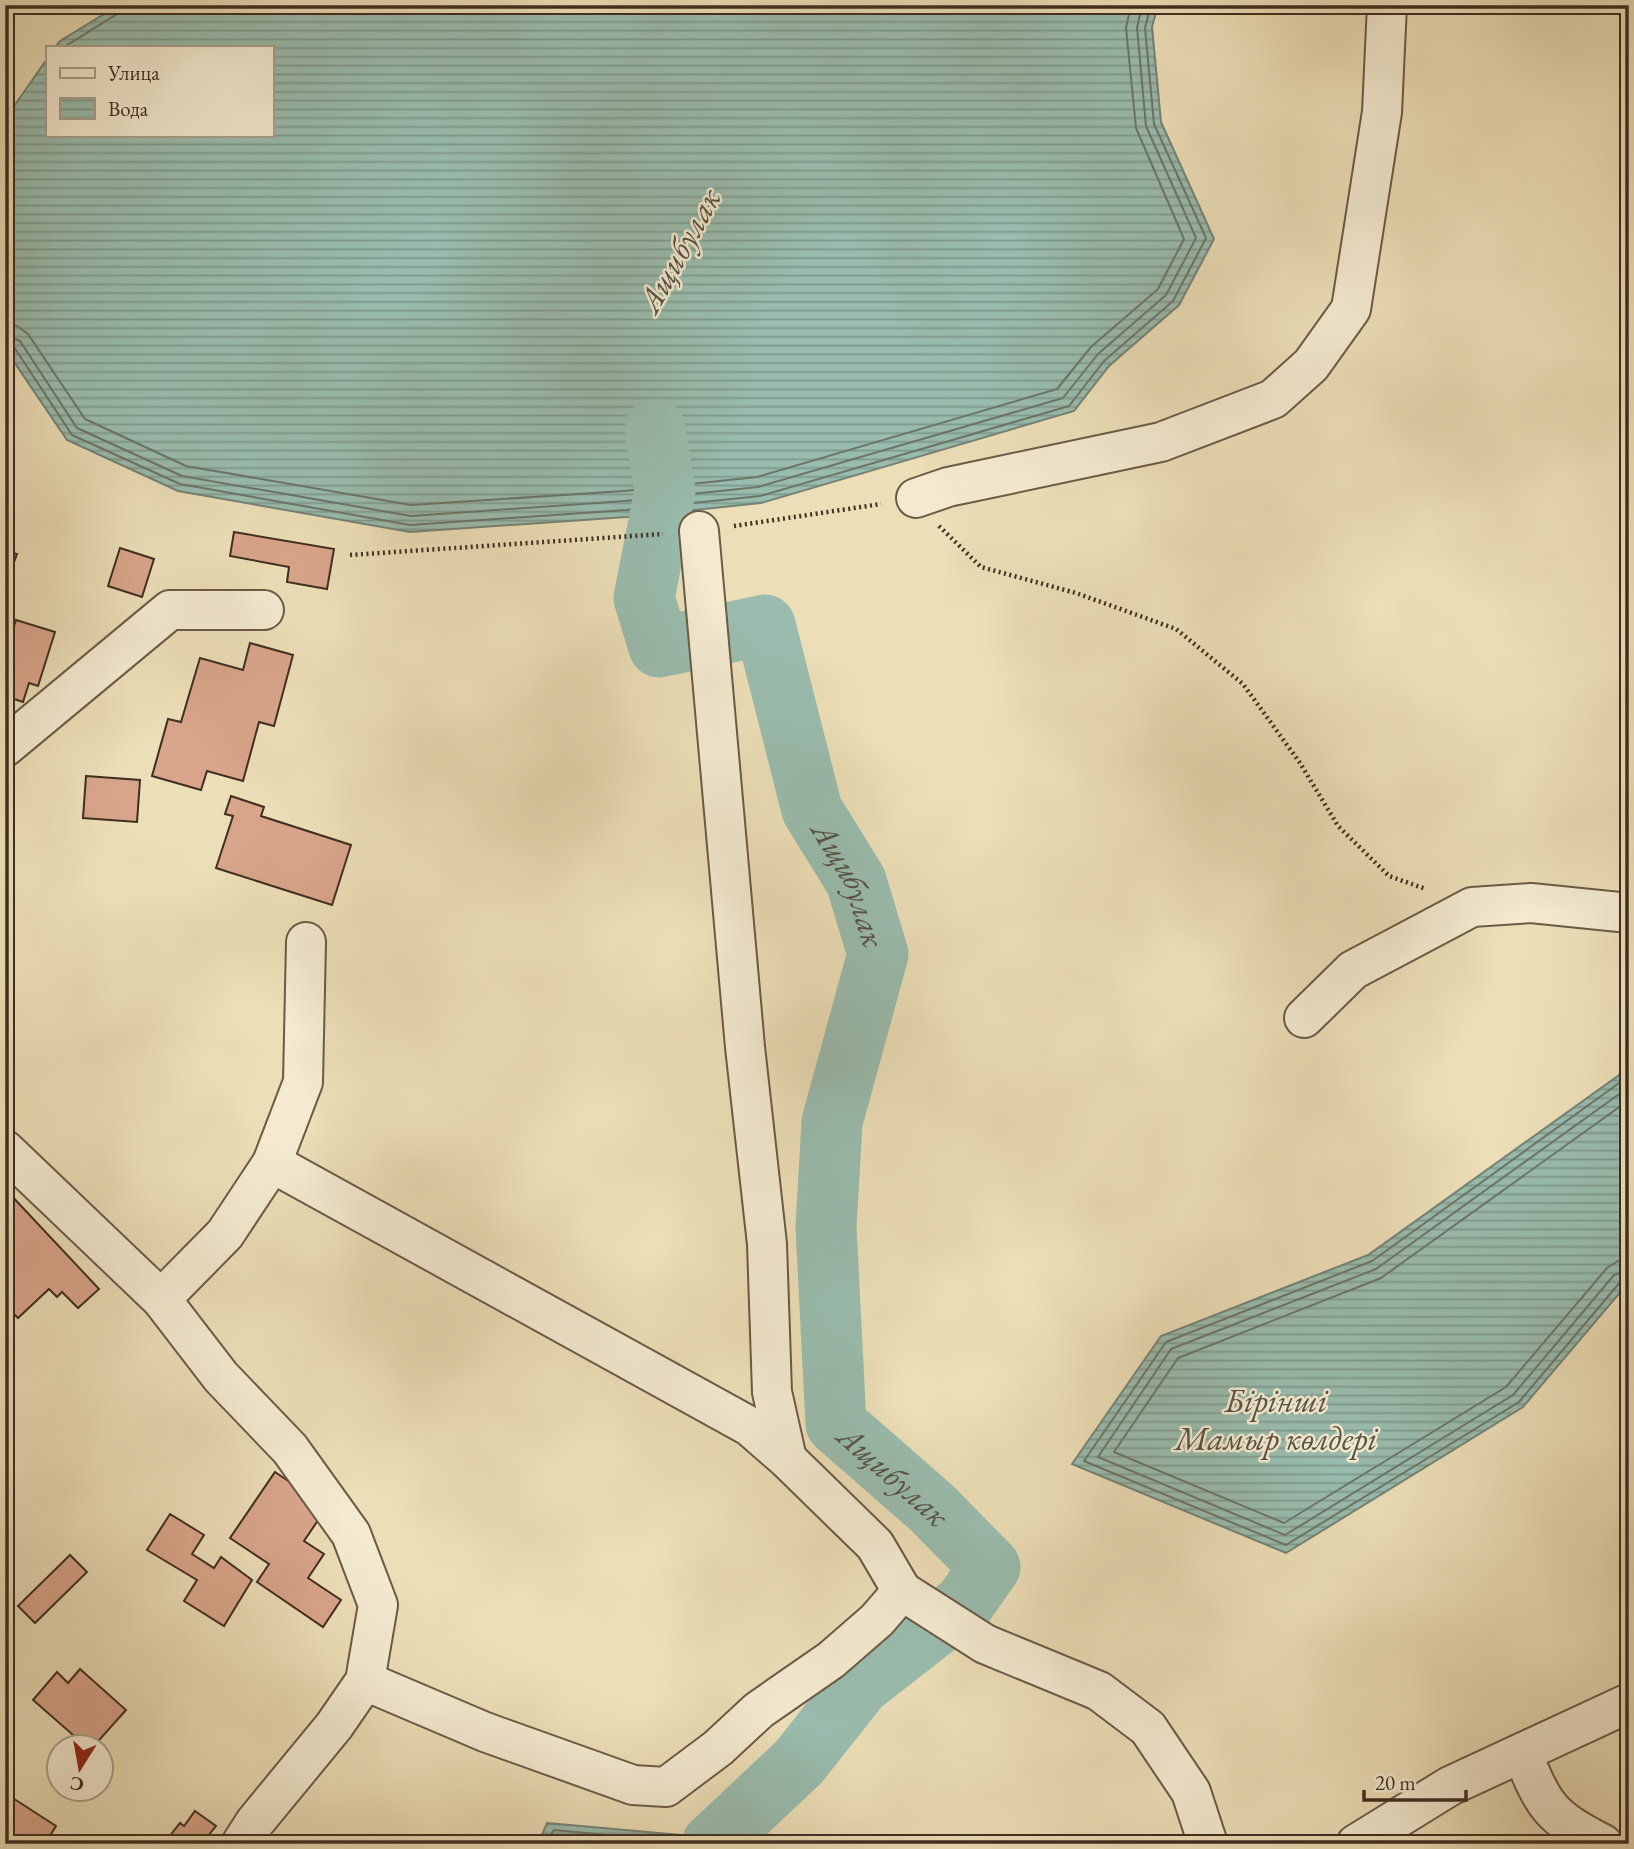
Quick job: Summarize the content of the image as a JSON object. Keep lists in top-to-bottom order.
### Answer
{
  "water": ["Ащибулак", "Бірінші Мамыр көлдері"],
  "legend": ["Улица", "Вода"],
  "scale_bar": "20 m",
  "north": "bottom"
}
